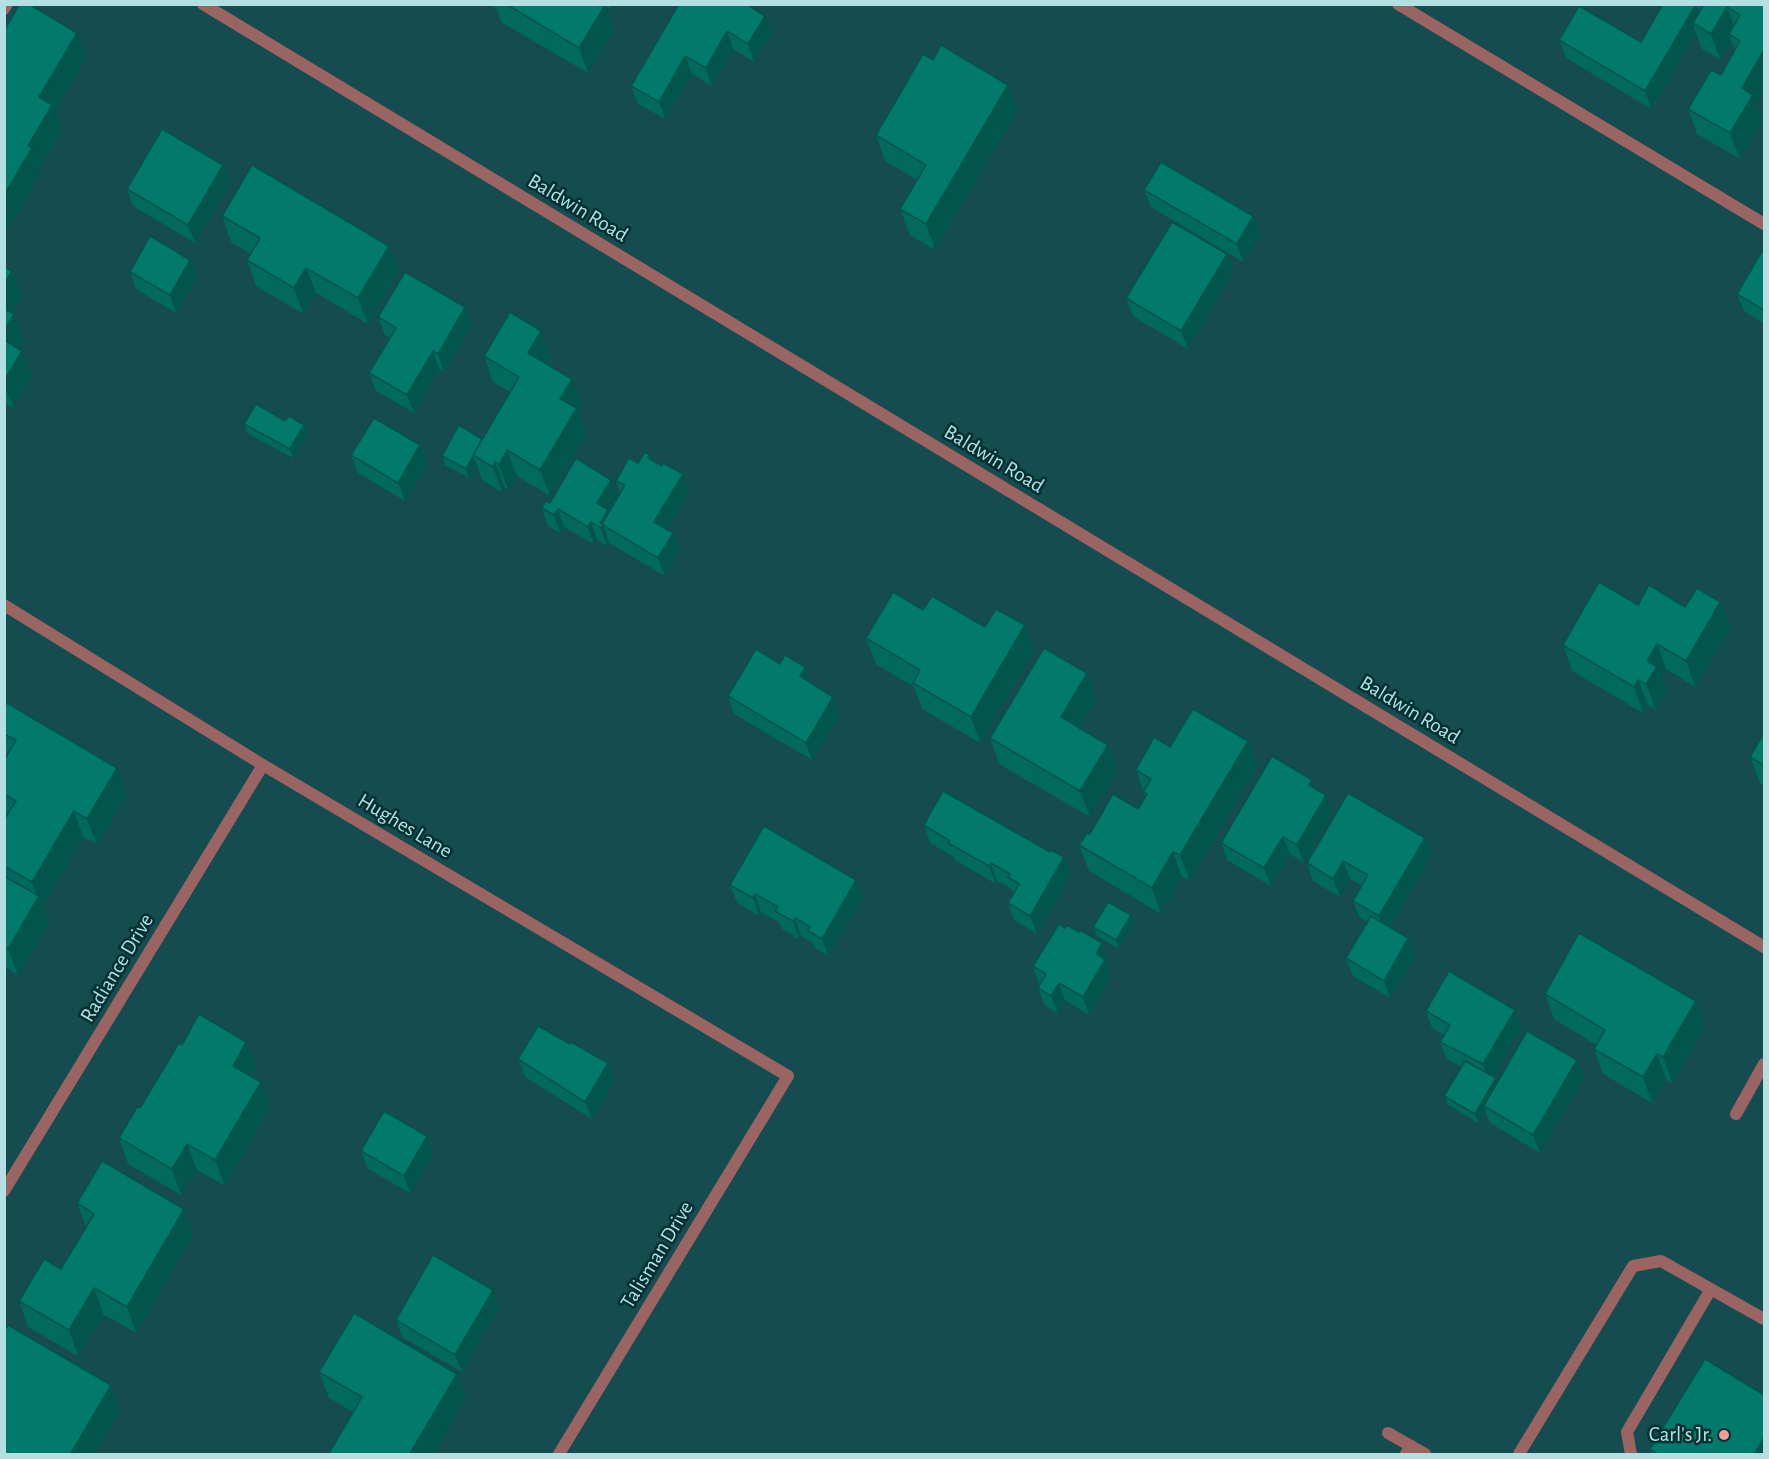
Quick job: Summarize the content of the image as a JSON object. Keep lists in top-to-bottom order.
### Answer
{
  "streets": {
    "street": [
      "Baldwin Road",
      "Hughes Lane",
      "Radiance Drive",
      "Talisman Drive"
    ]
  },
  "crossings": [
    ["Hughes Lane", "Radiance Drive"],
    ["Hughes Lane", "Talisman Drive"]
  ],
  "places": ["Carl's Jr."]
}
